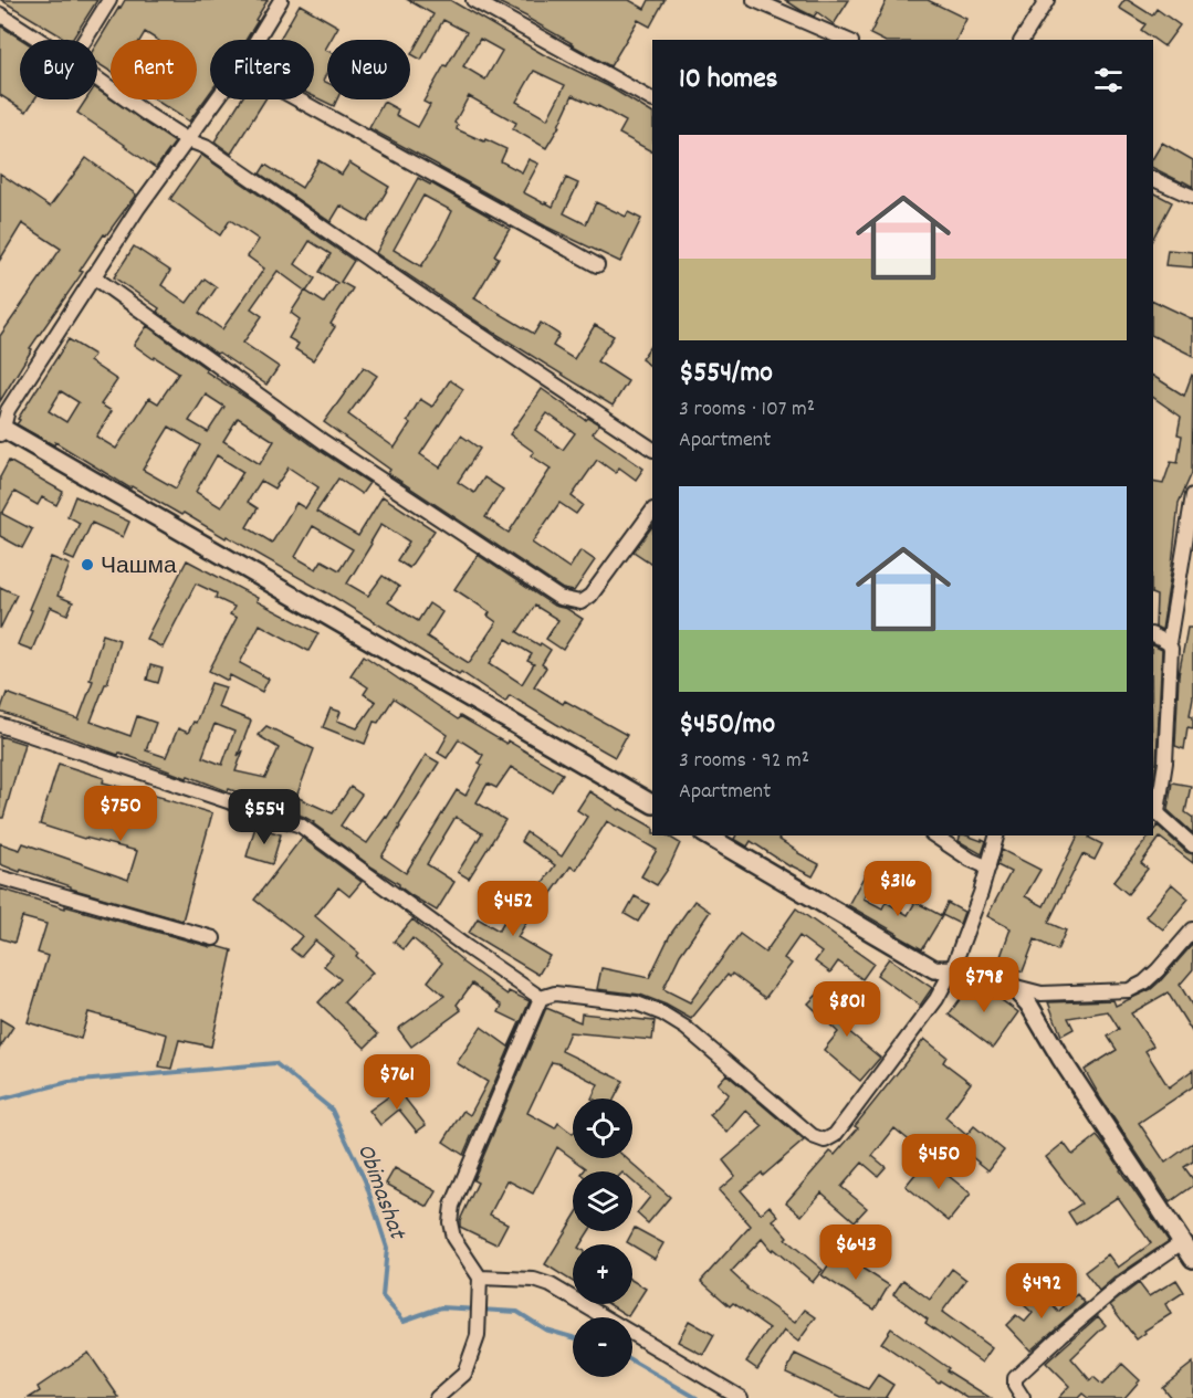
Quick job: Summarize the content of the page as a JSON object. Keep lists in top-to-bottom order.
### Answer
{
  "water": ["Obimashat"],
  "places": ["Чашма"],
  "page": {
    "chip": [
      "Buy",
      "Rent",
      "Filters",
      "New"
    ],
    "heading": "10 homes",
    "list": [
      {
        "name": "$554/mo",
        "note": "3 rooms · 107 m² · Apartment"
      },
      {
        "name": "$450/mo",
        "note": "3 rooms · 92 m² · Apartment"
      }
    ],
    "price": [
      "$750",
      "$554",
      "$316",
      "$452",
      "$798",
      "$801",
      "$761",
      "$450",
      "$643",
      "$492"
    ],
    "map_buttons": ["+", "−"]
  }
}
